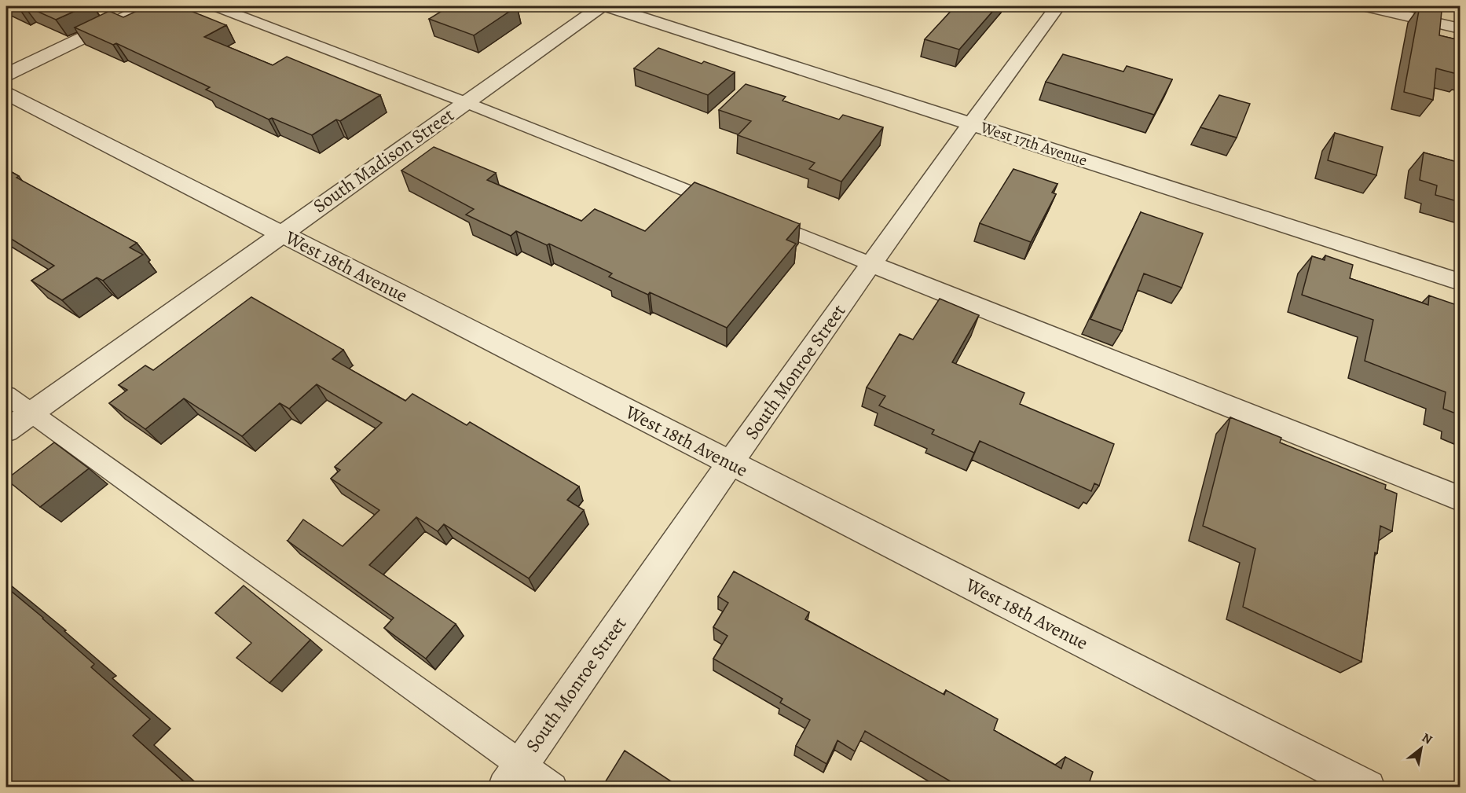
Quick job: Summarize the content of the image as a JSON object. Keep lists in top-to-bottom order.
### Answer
{
  "streets": {
    "street": [
      "West 17th Avenue",
      "South Madison Street",
      "West 18th Avenue",
      "South Monroe Street"
    ]
  },
  "crossings": [
    ["West 17th Avenue", "South Monroe Street"],
    ["South Madison Street", "West 18th Avenue"],
    ["West 18th Avenue", "South Monroe Street"]
  ],
  "north": "top right"
}
